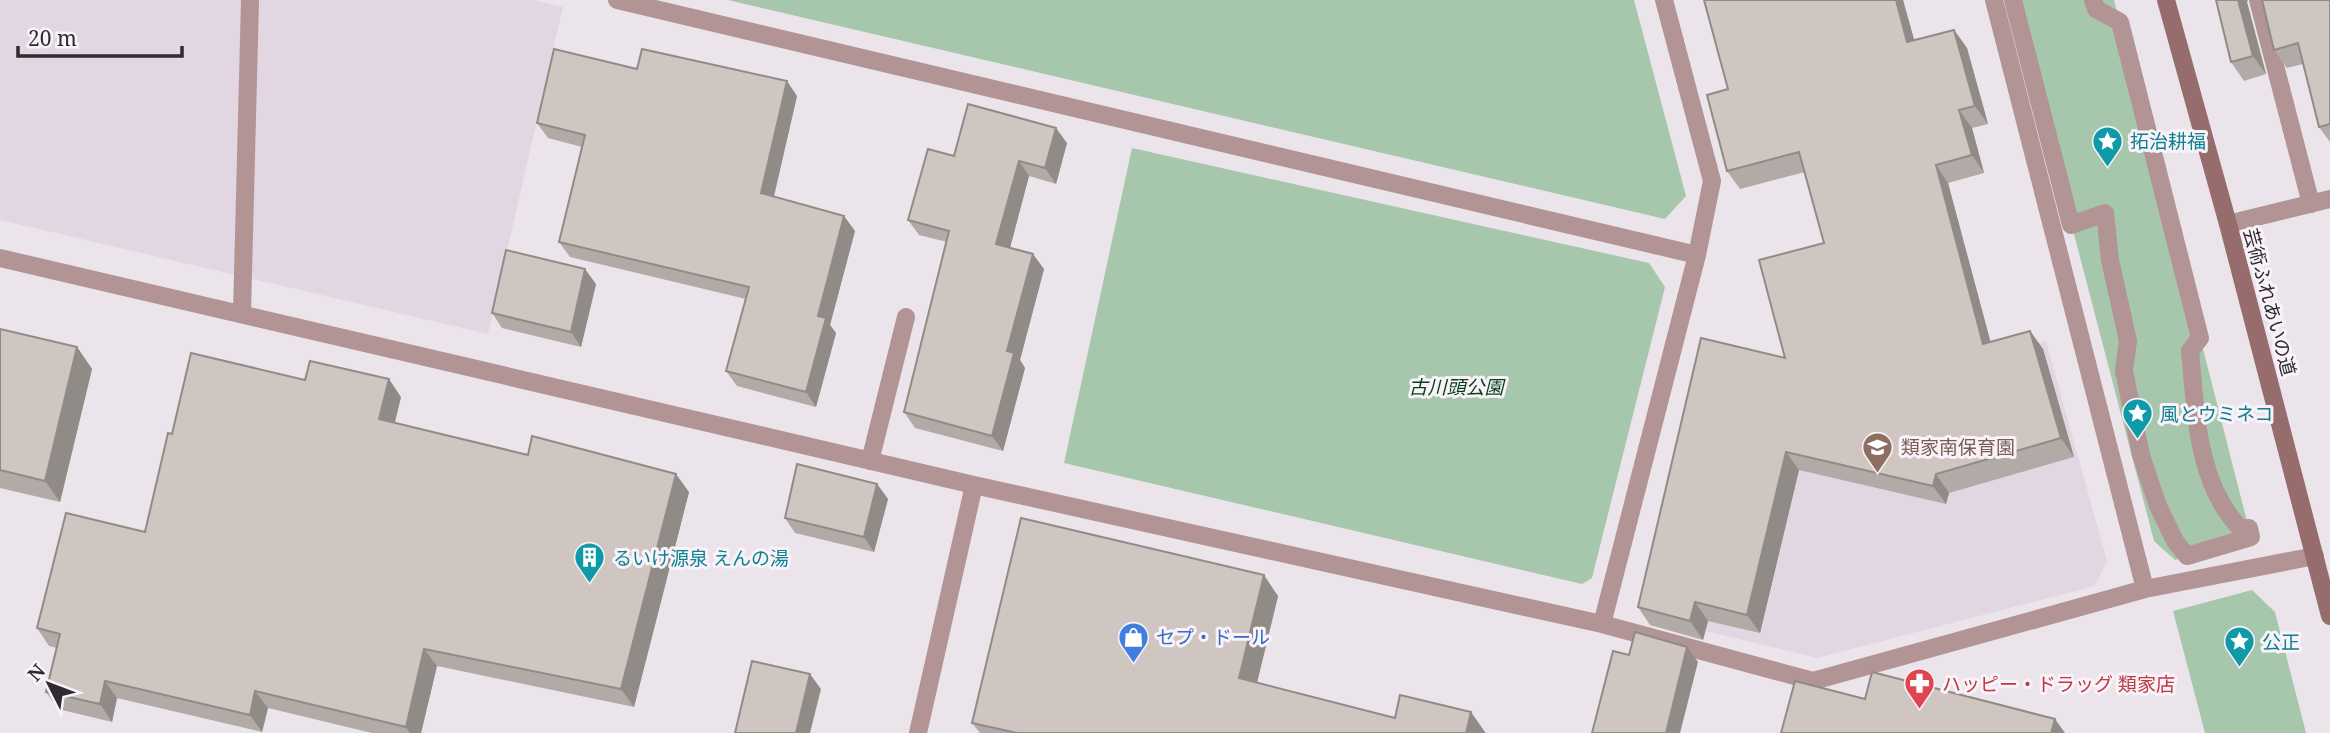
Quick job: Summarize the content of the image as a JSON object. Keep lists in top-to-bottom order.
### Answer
{
  "streets": {
    "street": ["芸術ふれあいの道"]
  },
  "parks": ["古川頭公園"],
  "places": {
    "place": ["拓治耕福", "風とウミネコ", "公正"],
    "school or university": ["類家南保育園"],
    "building": ["るいけ源泉 えんの湯"],
    "shop": ["セプ・ドール"],
    "pharmacy": ["ハッピー・ドラッグ 類家店"]
  },
  "scale_bar": "20 m",
  "north": "top left"
}
